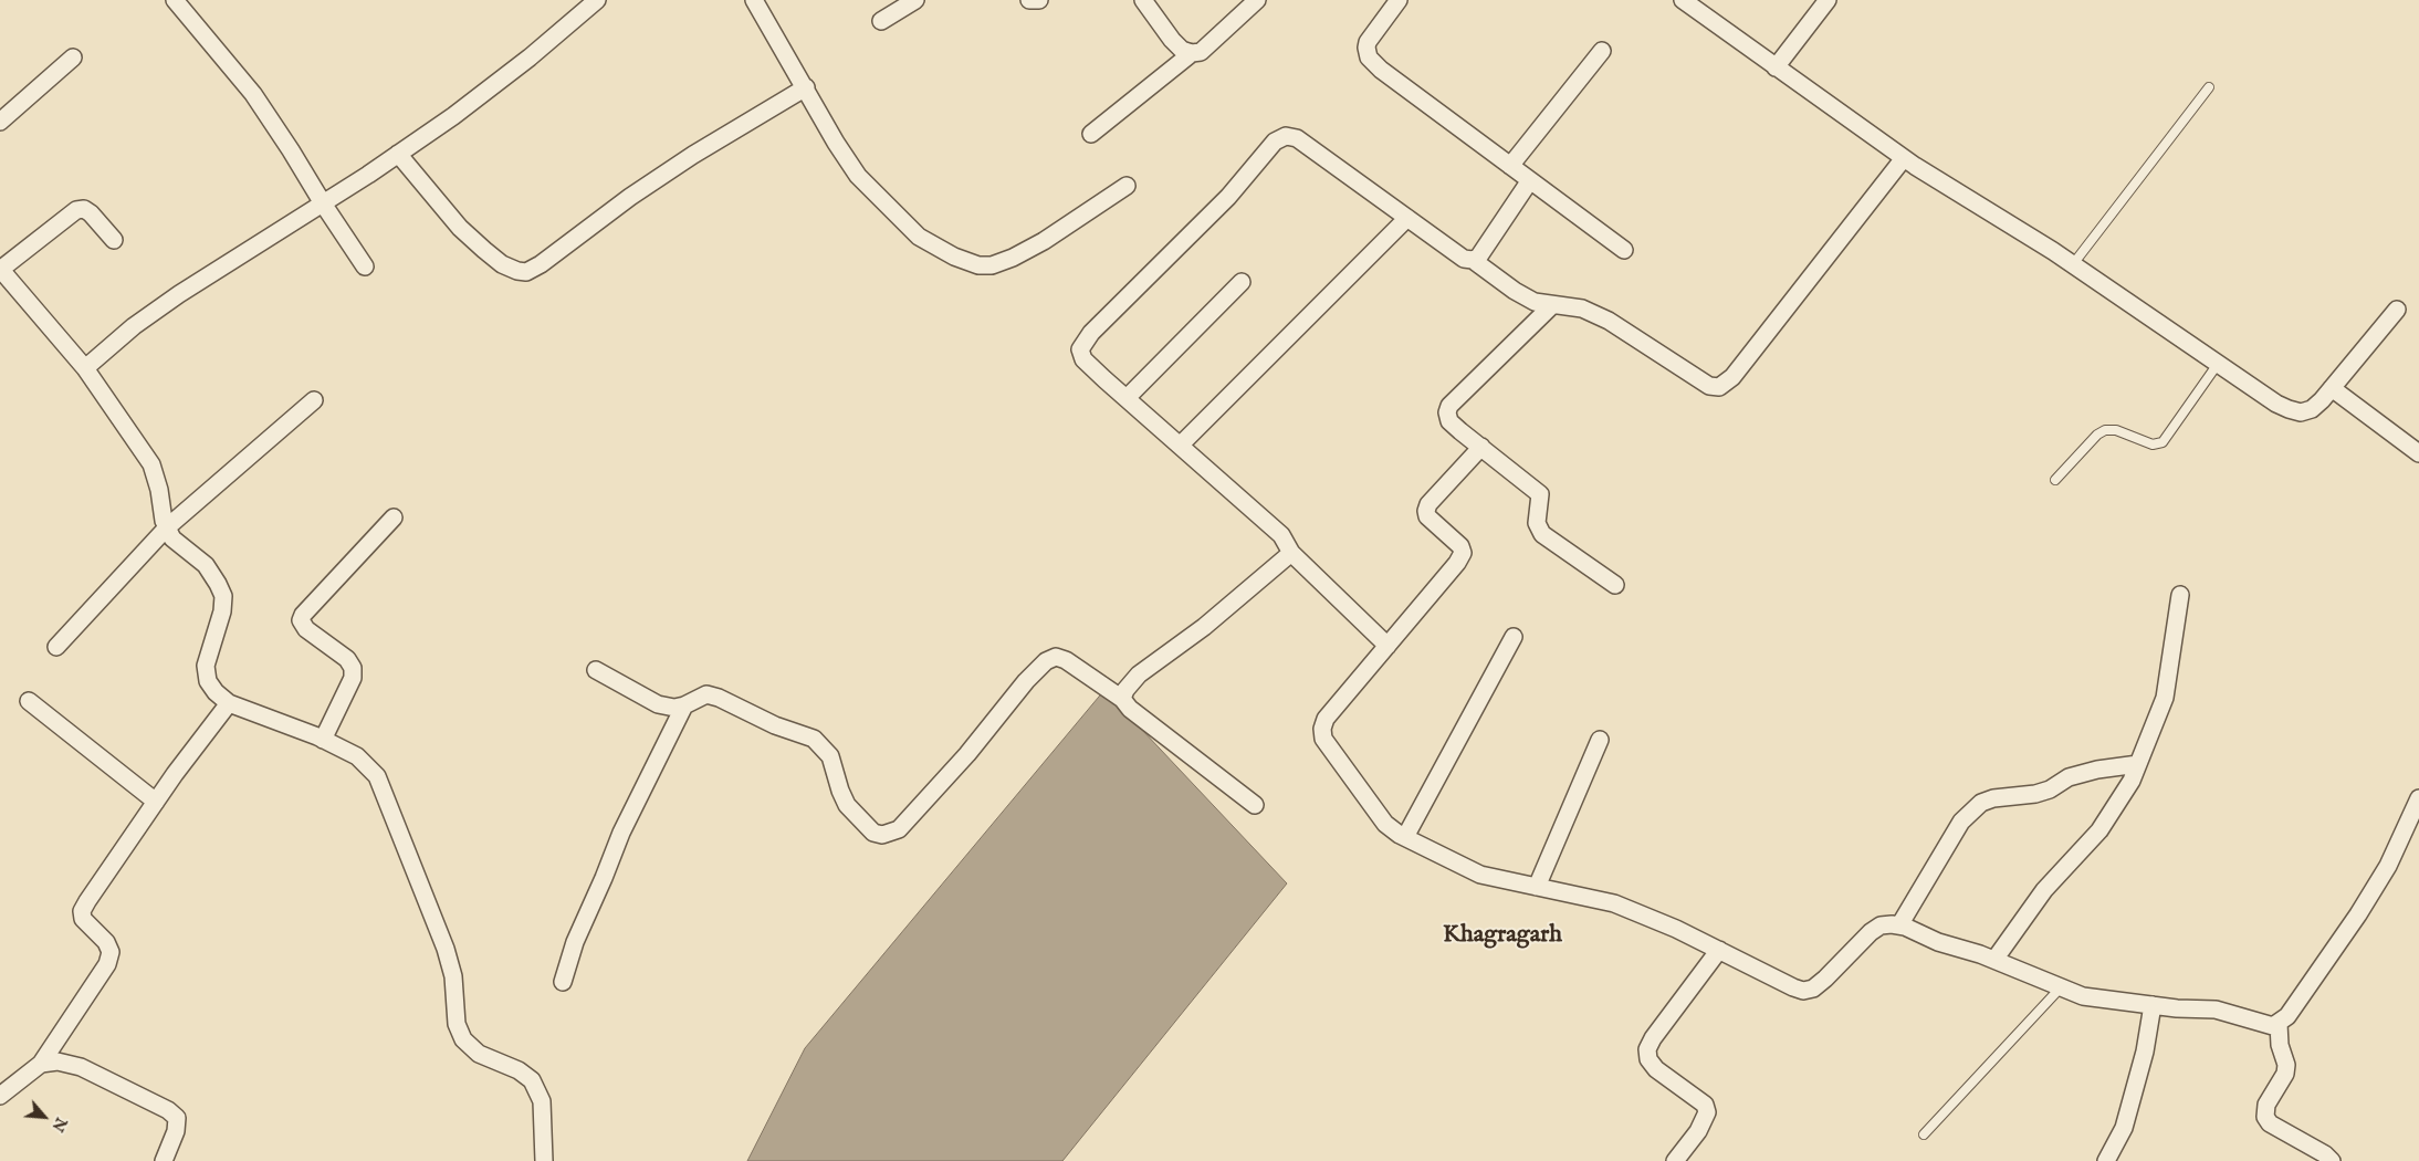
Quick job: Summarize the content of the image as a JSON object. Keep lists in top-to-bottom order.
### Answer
{
  "districts": ["Khagragarh"],
  "north": "bottom right"
}
